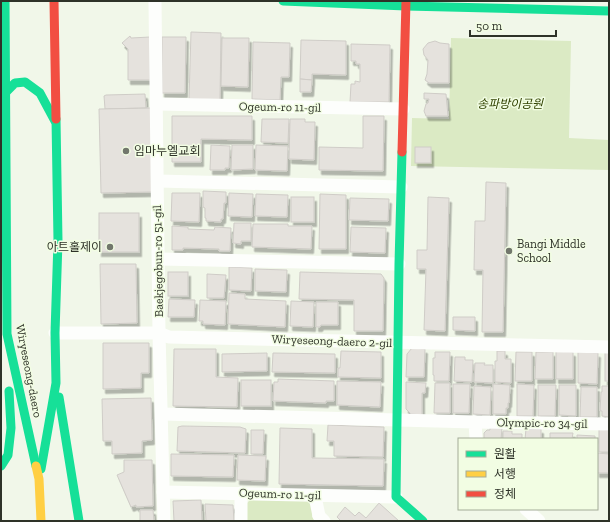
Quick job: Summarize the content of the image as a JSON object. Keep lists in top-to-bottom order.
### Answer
{
  "streets": {
    "main road": ["Wiryeseong-daero"],
    "street": [
      "Ogeum-ro 11-gil",
      "Baekjegobun-ro 51-gil",
      "Wiryeseong-daero 2-gil",
      "Olympic-ro 34-gil"
    ]
  },
  "crossings": [
    ["Ogeum-ro 11-gil", "Baekjegobun-ro 51-gil"],
    ["Baekjegobun-ro 51-gil", "Wiryeseong-daero 2-gil"],
    ["Wiryeseong-daero 2-gil", "Wiryeseong-daero"]
  ],
  "parks": ["송파방이공원"],
  "places": ["임마누엘교회", "아트홀제이", "Bangi Middle School"],
  "legend": ["원활", "서행", "정체"],
  "scale_bar": "50 m"
}
